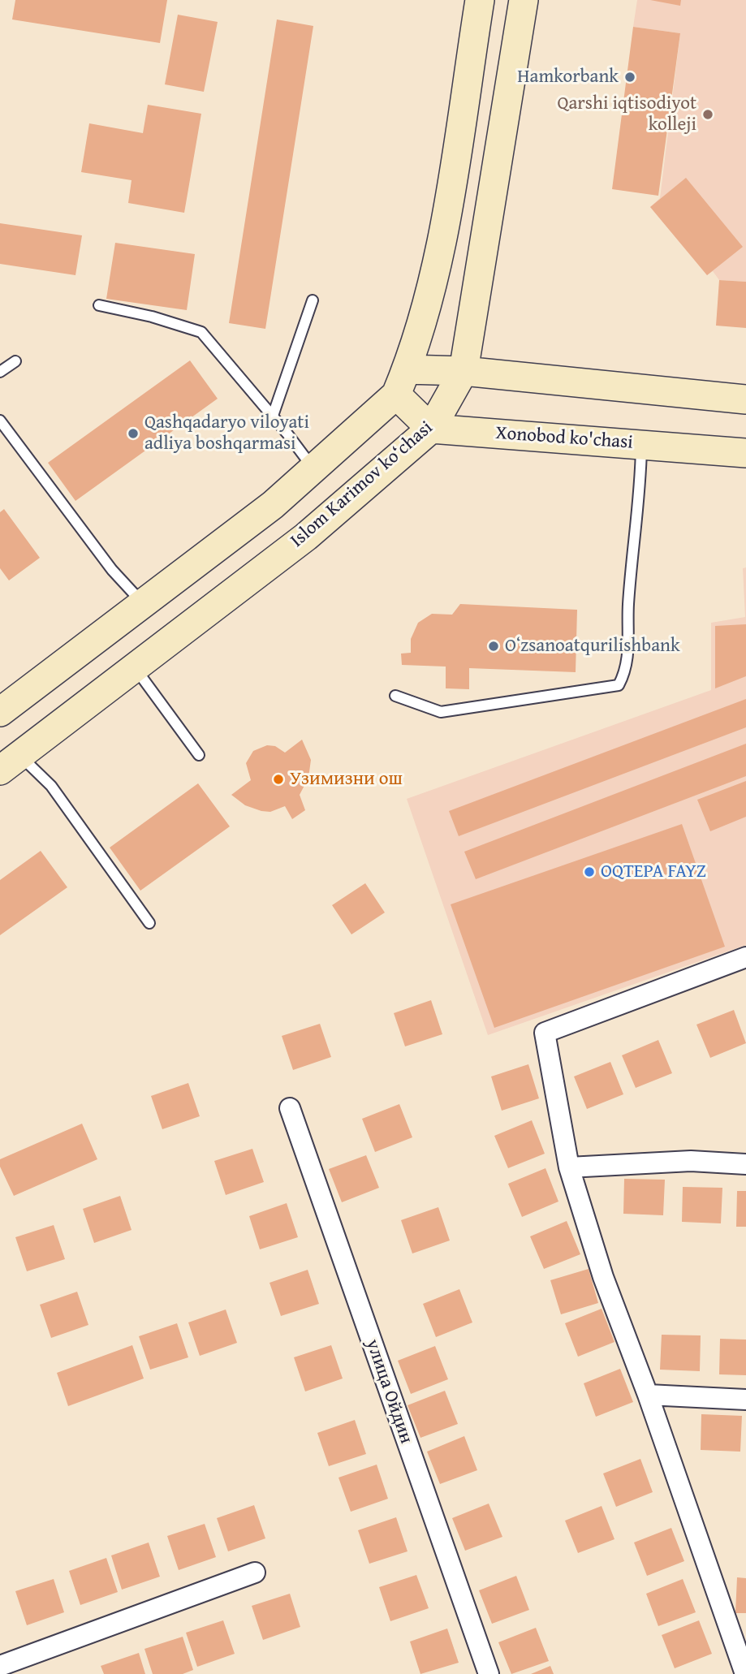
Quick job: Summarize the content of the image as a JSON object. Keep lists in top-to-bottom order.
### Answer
{
  "streets": {
    "main road": ["Xonobod ko'chasi", "Islom Karimov ko‘chasi"],
    "street": ["улица Ойдин"]
  },
  "crossings": [
    ["Xonobod ko'chasi", "Islom Karimov ko‘chasi"]
  ],
  "places": [
    "Hamkorbank",
    "Qarshi iqtisodiyot kolleji",
    "Qashqadaryo viloyati adliya boshqarmasi",
    "Oʻzsanoatqurilishbank",
    "Узимизни ош",
    "OQTEPA FAYZ"
  ]
}
